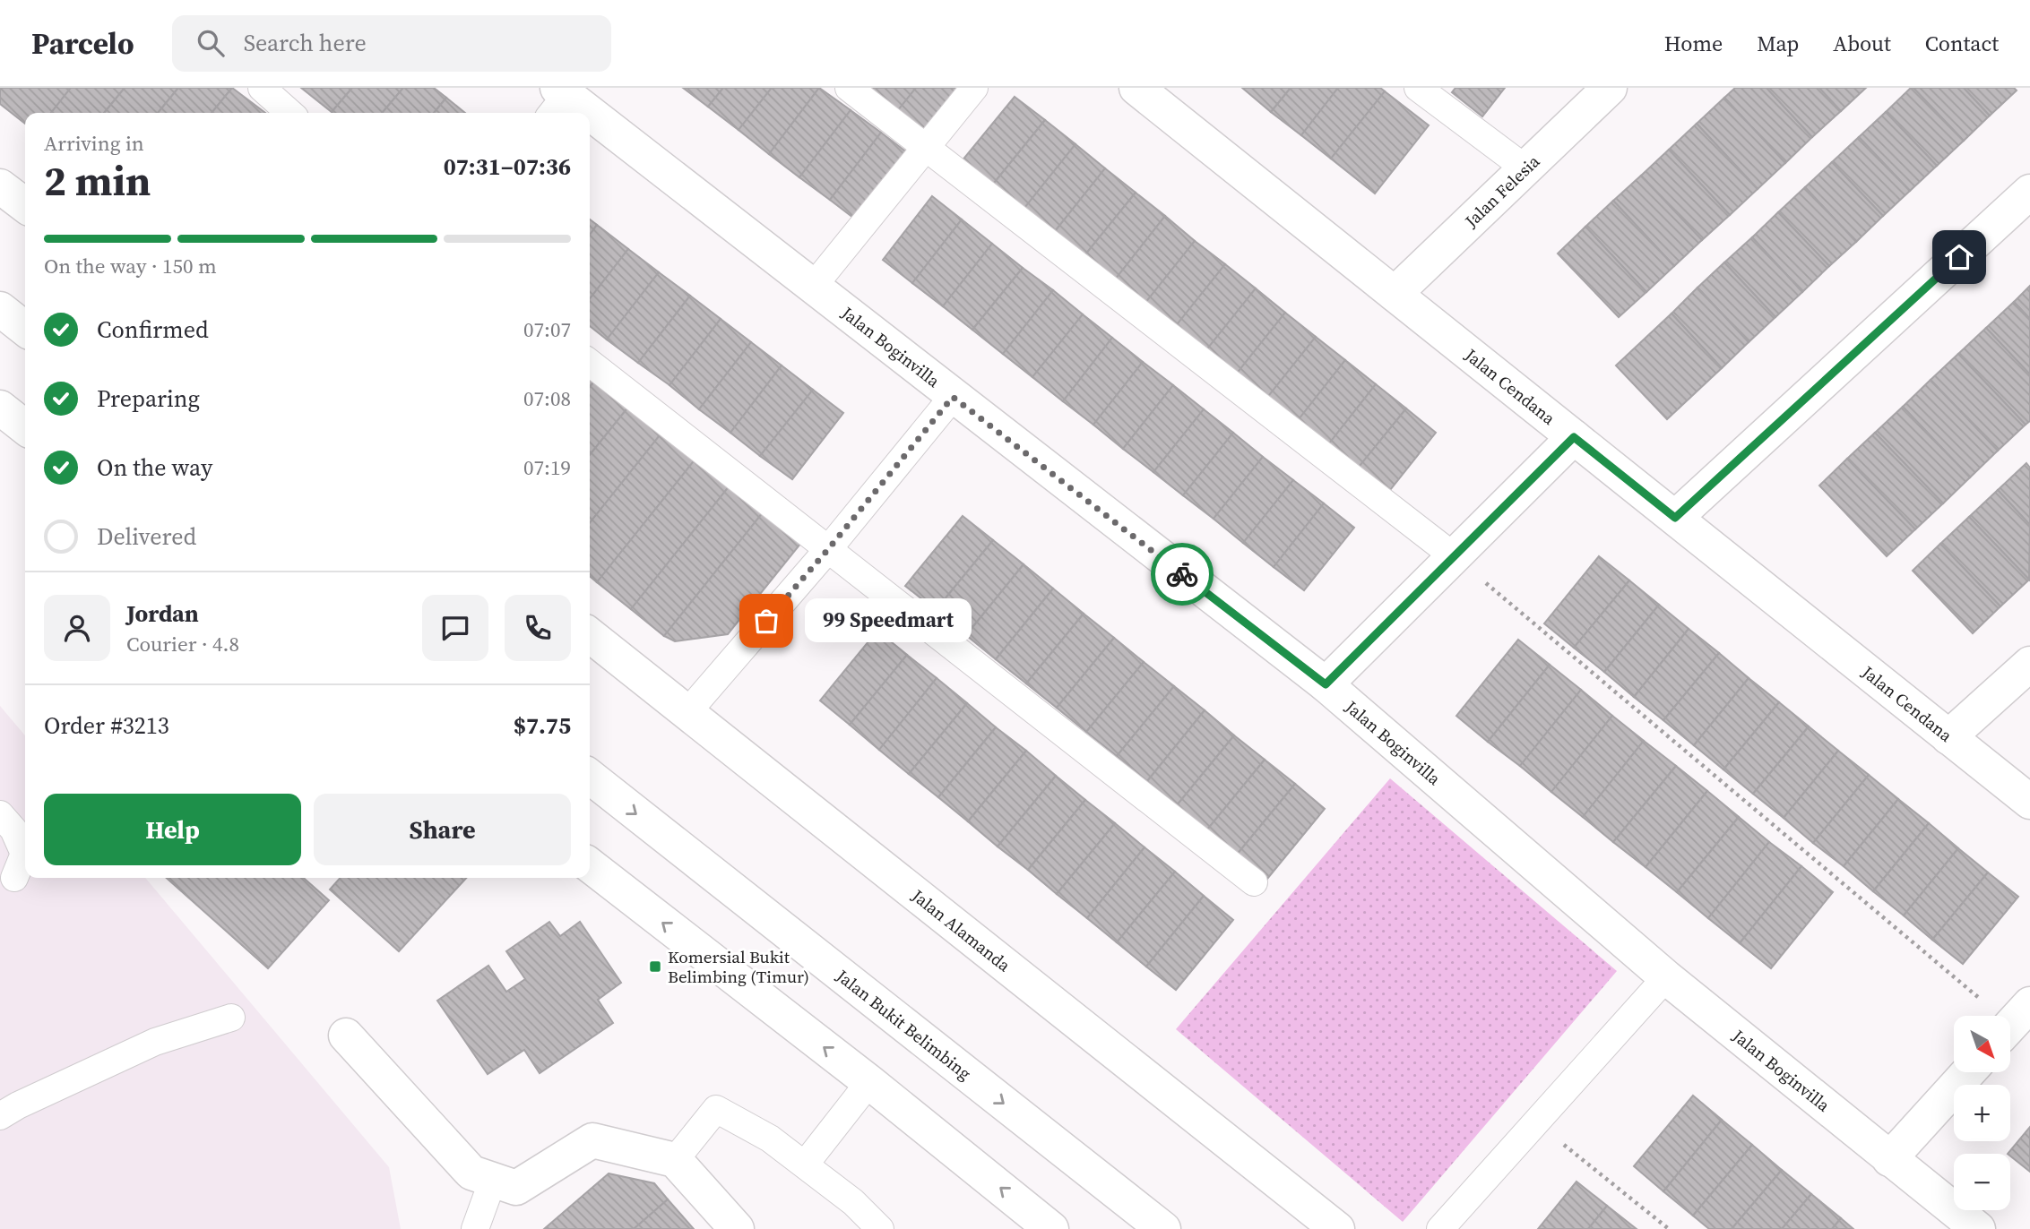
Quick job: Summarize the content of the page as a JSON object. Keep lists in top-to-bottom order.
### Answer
{
  "streets": {
    "street": [
      "Jalan Felesia",
      "Jalan Boginvilla",
      "Jalan Cendana",
      "Jalan Alamanda",
      "Jalan Bukit Belimbing"
    ]
  },
  "crossings": [
    ["Jalan Felesia", "Jalan Cendana"]
  ],
  "places": {
    "other": ["99 Speedmart"],
    "transit": ["Komersial Bukit Belimbing (Timur)"]
  },
  "north": "bottom right",
  "page": {
    "header": "Parcelo",
    "search": "Search here",
    "nav": [
      "Home",
      "Map",
      "About",
      "Contact"
    ],
    "heading": ["2 min", "Arriving in", "07:31–07:36"],
    "panel": [
      "Jordan",
      "Courier · 4.8",
      "Order #3213",
      "$7.75"
    ],
    "bar": "On the way · 150 m",
    "list": [
      ["Confirmed", "07:07"],
      ["Preparing", "07:08"],
      ["On the way", "07:19"],
      "Delivered"
    ],
    "bubble": "99 Speedmart",
    "buttons": ["Help", "Share"],
    "map_buttons": ["+", "−"]
  }
}
